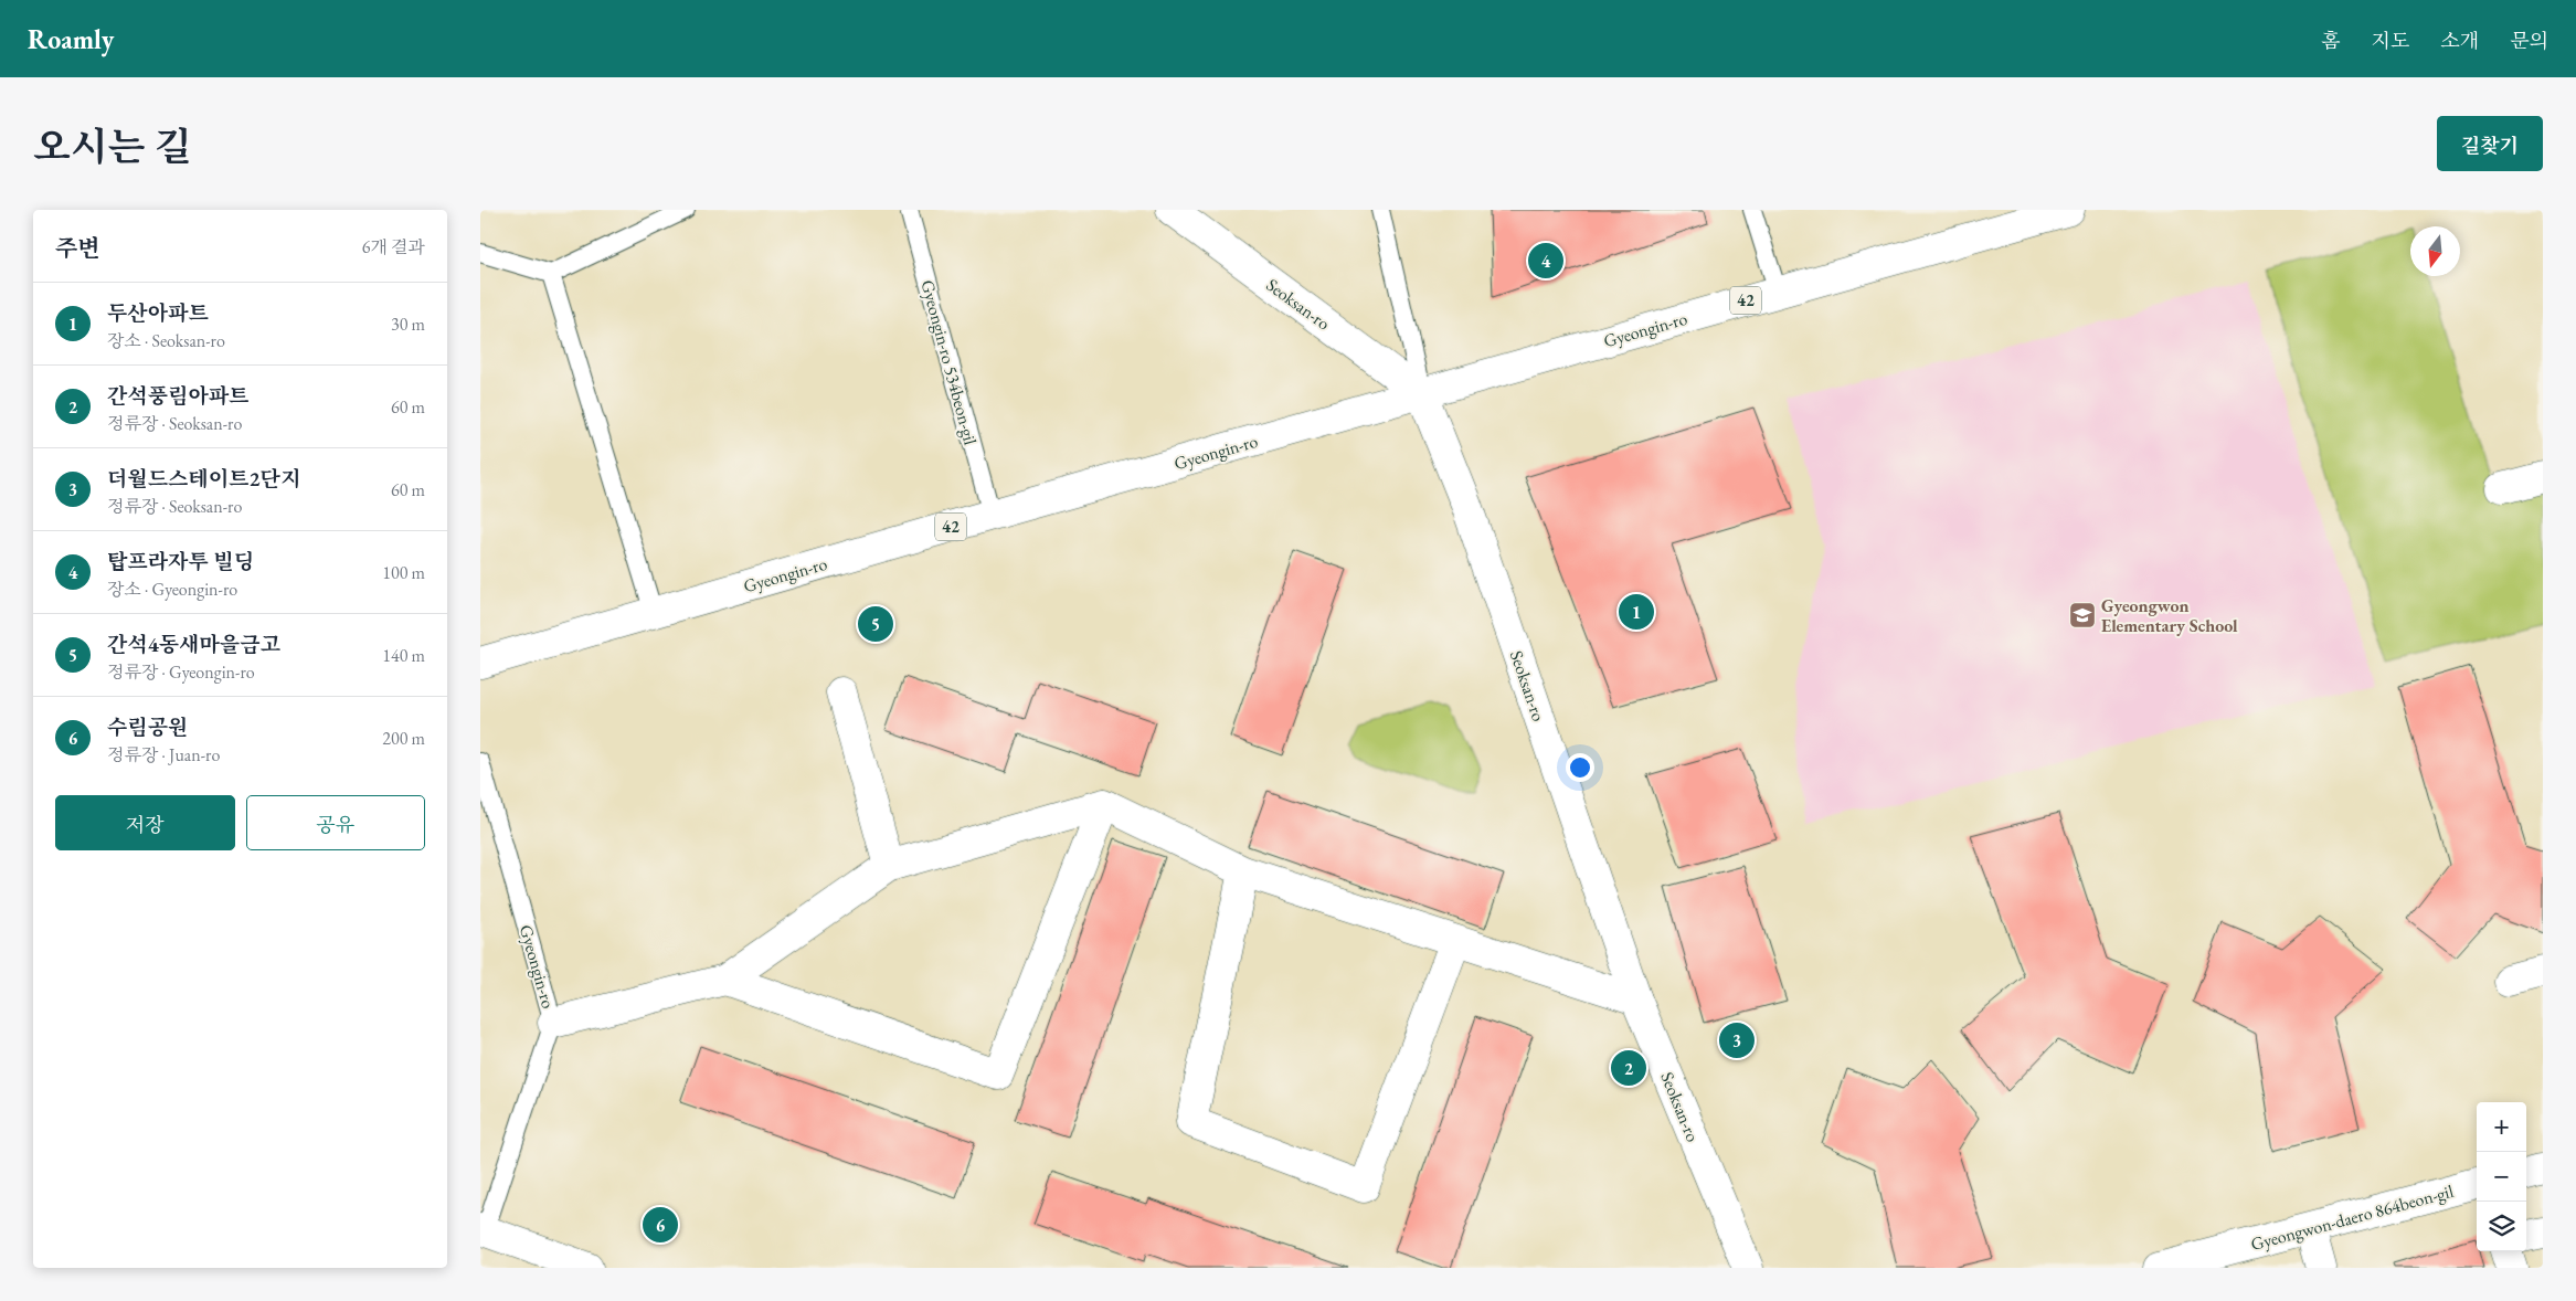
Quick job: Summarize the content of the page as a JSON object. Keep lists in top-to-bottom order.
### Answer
{
  "streets": {
    "street": [
      "42",
      "Seoksan-ro",
      "Gyeongin-ro",
      "Gyeongwon-daero 864beon-gil"
    ],
    "lane": ["Gyeongin-ro 534beon-gil"]
  },
  "crossings": [
    ["Seoksan-ro", "Gyeongin-ro"],
    ["Gyeongin-ro", "Gyeongin-ro 534beon-gil"]
  ],
  "places": {
    "school or university": ["Gyeongwon Elementary School"]
  },
  "north": "bottom",
  "page": {
    "header": "Roamly",
    "nav": [
      "홈",
      "지도",
      "소개",
      "문의"
    ],
    "title": "오시는 길",
    "buttons": [
      "길찾기",
      ["저장", "공유"]
    ],
    "heading": ["주변", "6개 결과"],
    "pins": [
      "4",
      "1",
      "5",
      "3",
      "2",
      "6"
    ],
    "list": [
      {
        "mark": "1",
        "name": "두산아파트",
        "note": "장소 · Seoksan-ro",
        "value": "30 m"
      },
      {
        "mark": "2",
        "name": "간석풍림아파트",
        "note": "정류장 · Seoksan-ro",
        "value": "60 m"
      },
      {
        "mark": "3",
        "name": "더월드스테이트2단지",
        "note": "정류장 · Seoksan-ro",
        "value": "60 m"
      },
      {
        "mark": "4",
        "name": "탑프라자투 빌딩",
        "note": "장소 · Gyeongin-ro",
        "value": "100 m"
      },
      {
        "mark": "5",
        "name": "간석4동새마을금고",
        "note": "정류장 · Gyeongin-ro",
        "value": "140 m"
      },
      {
        "mark": "6",
        "name": "수림공원",
        "note": "정류장 · Juan-ro",
        "value": "200 m"
      }
    ],
    "map_buttons": ["+", "−"]
  }
}
